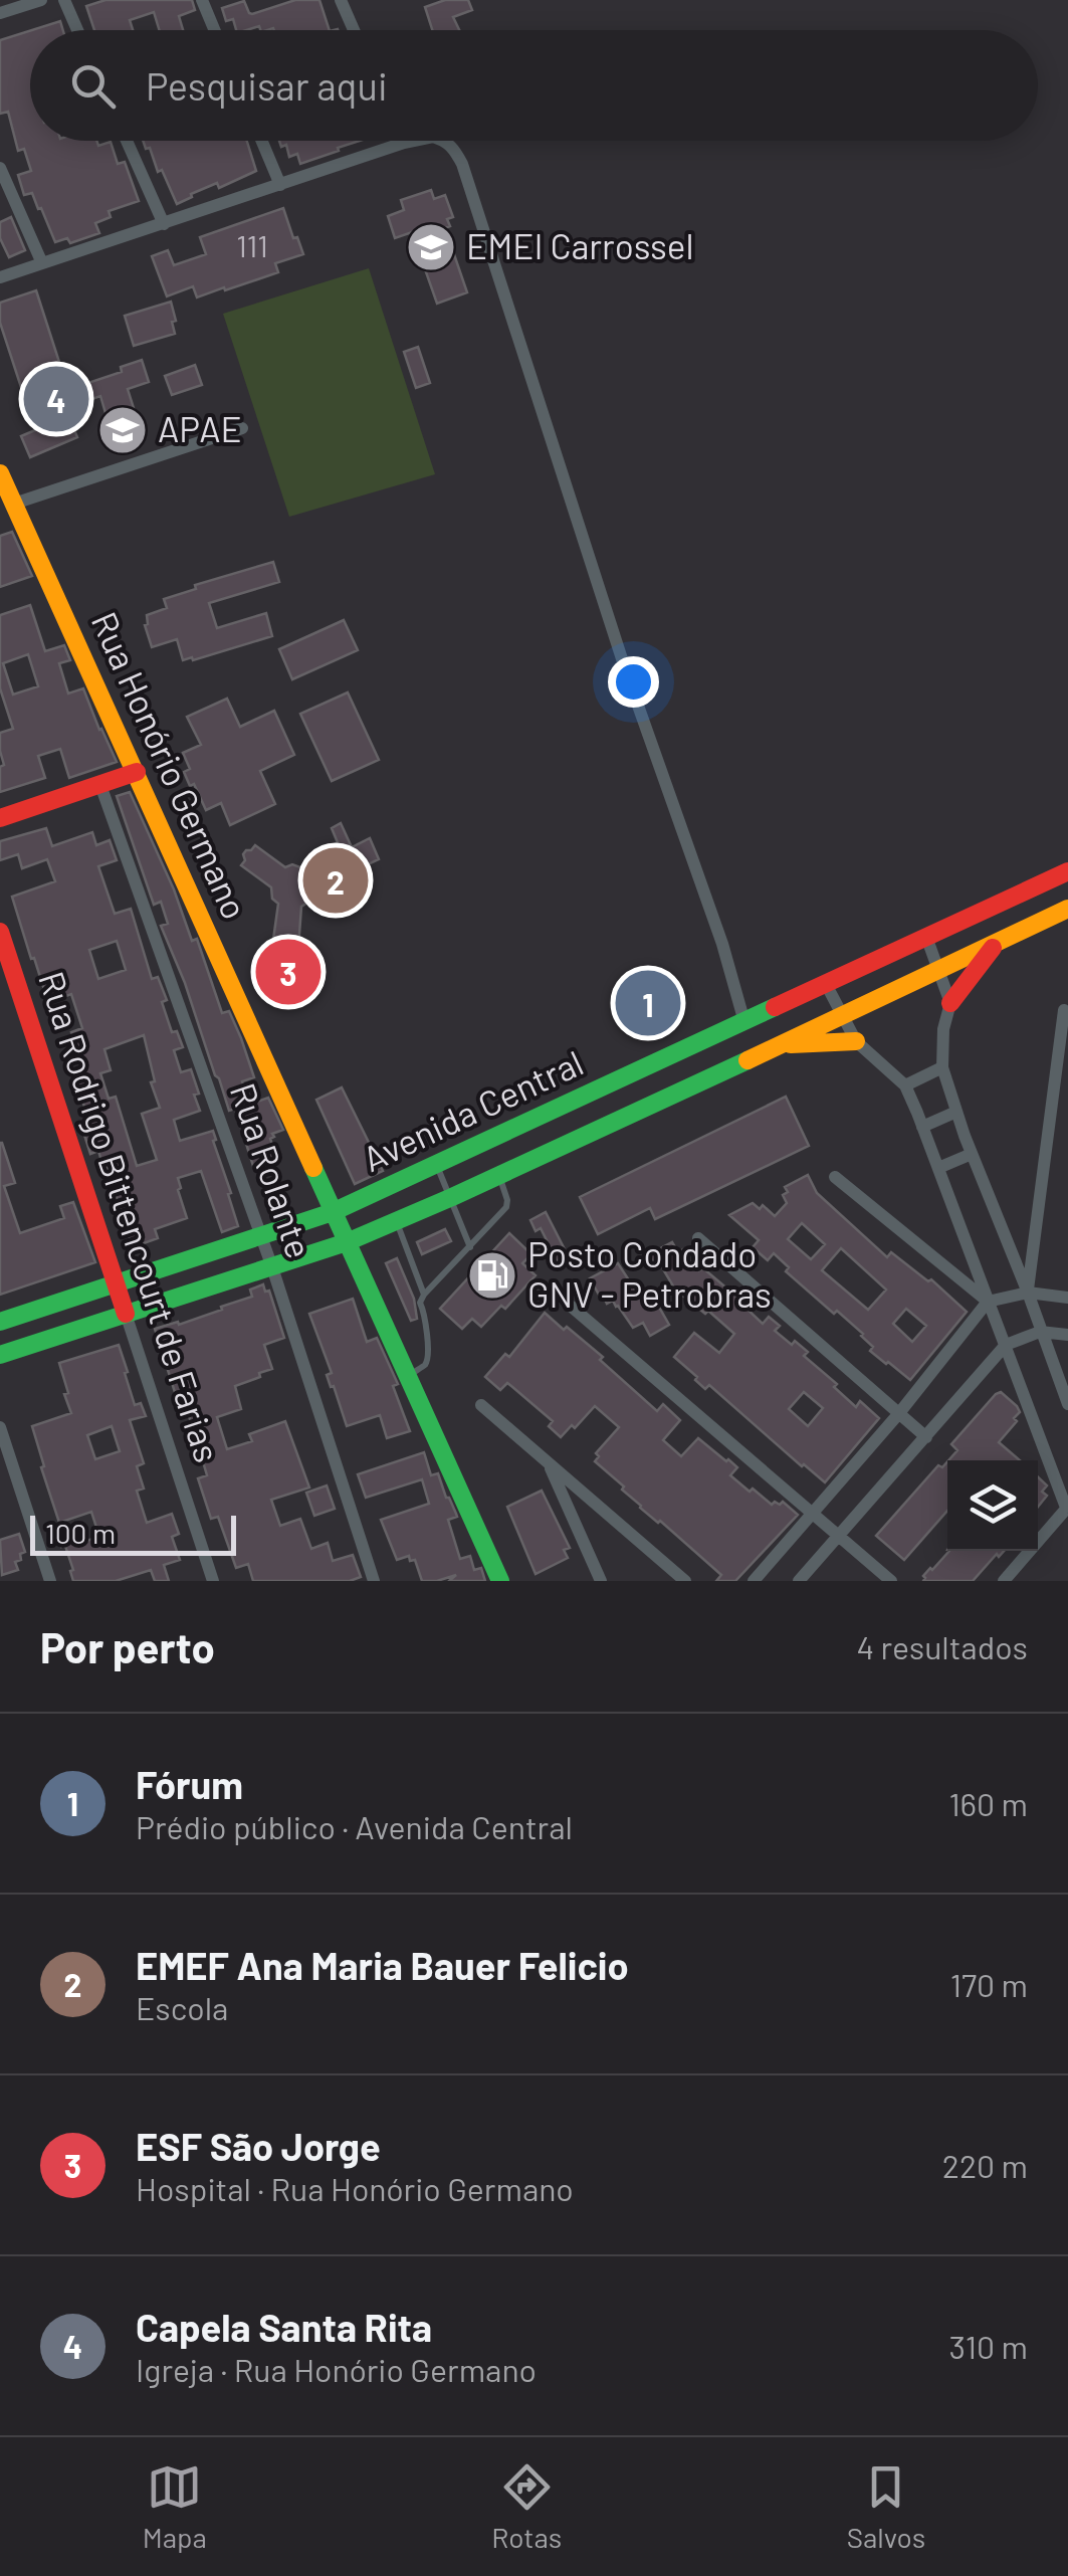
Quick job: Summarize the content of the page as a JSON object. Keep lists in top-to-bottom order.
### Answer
{
  "streets": {
    "main road": ["Rua Honório Germano", "Avenida Central", "Rua Rodrigo Bittencourt de Farias"],
    "street": ["Rua Rolante"]
  },
  "crossings": [
    ["Rua Honório Germano", "Avenida Central"],
    ["Avenida Central", "Rua Rolante"],
    ["Avenida Central", "Rua Rodrigo Bittencourt de Farias"]
  ],
  "places": {
    "school or university": ["EMEI Carrossel", "APAE"],
    "fuel station": ["Posto Condado GNV - Petrobras"]
  },
  "house_numbers": ["111"],
  "scale_bar": "100 m",
  "page": {
    "search": "Pesquisar aqui",
    "pins": [
      "4",
      "2",
      "3",
      "1"
    ],
    "scale": "100 m",
    "heading": ["Por perto", "4 resultados"],
    "list": [
      {
        "mark": "1",
        "name": "Fórum",
        "note": "Prédio público · Avenida Central",
        "value": "160 m"
      },
      {
        "mark": "2",
        "name": "EMEF Ana Maria Bauer Felicio",
        "note": "Escola",
        "value": "170 m"
      },
      {
        "mark": "3",
        "name": "ESF São Jorge",
        "note": "Hospital · Rua Honório Germano",
        "value": "220 m"
      },
      {
        "mark": "4",
        "name": "Capela Santa Rita",
        "note": "Igreja · Rua Honório Germano",
        "value": "310 m"
      }
    ],
    "nav": ["Mapa", "Rotas", "Salvos"]
  }
}
